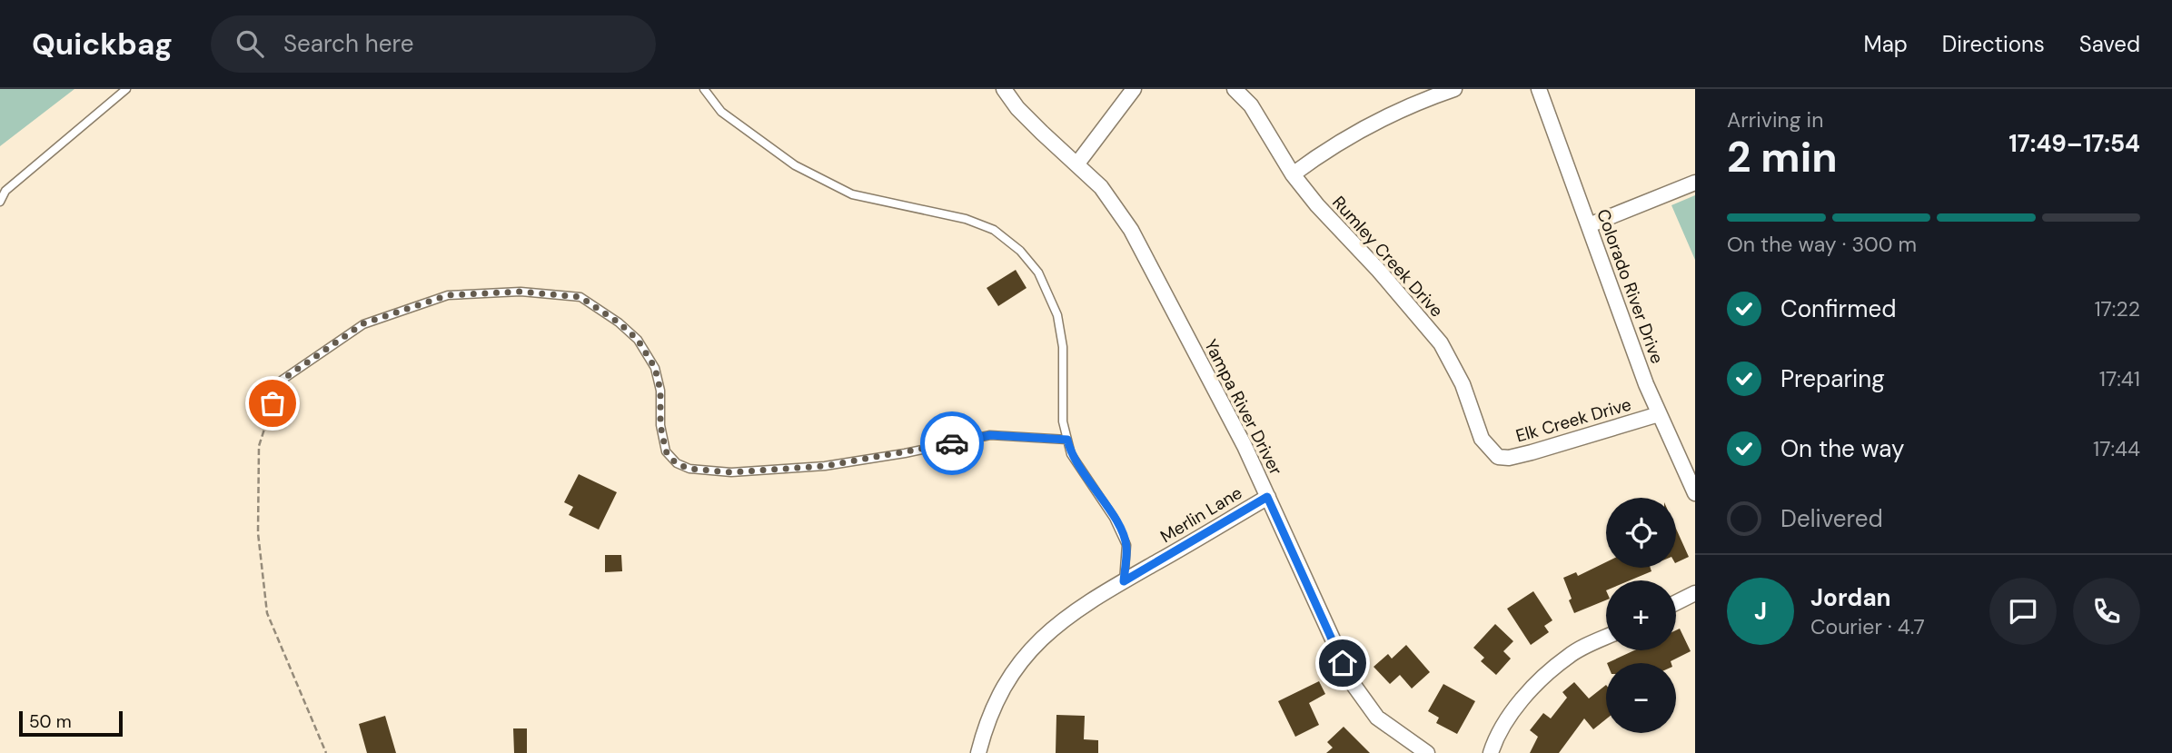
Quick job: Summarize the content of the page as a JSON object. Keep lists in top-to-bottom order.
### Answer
{
  "streets": {
    "street": [
      "Rumley Creek Drive",
      "Colorado River Drive",
      "Yampa River Driver",
      "Elk Creek Drive",
      "Merlin Lane"
    ]
  },
  "crossings": [
    ["Rumley Creek Drive", "Elk Creek Drive"],
    ["Colorado River Drive", "Elk Creek Drive"],
    ["Yampa River Driver", "Merlin Lane"]
  ],
  "scale_bar": "50 m",
  "page": {
    "header": "Quickbag",
    "search": "Search here",
    "nav": ["Map", "Directions", "Saved"],
    "heading": ["2 min", "Arriving in", "17:49–17:54"],
    "panel": ["Jordan", "Courier · 4.7"],
    "bar": "On the way · 300 m",
    "list": [
      ["Confirmed", "17:22"],
      ["Preparing", "17:41"],
      ["On the way", "17:44"],
      "Delivered"
    ],
    "map_buttons": ["+", "−"],
    "round": "J",
    "scale": "50 m"
  }
}
